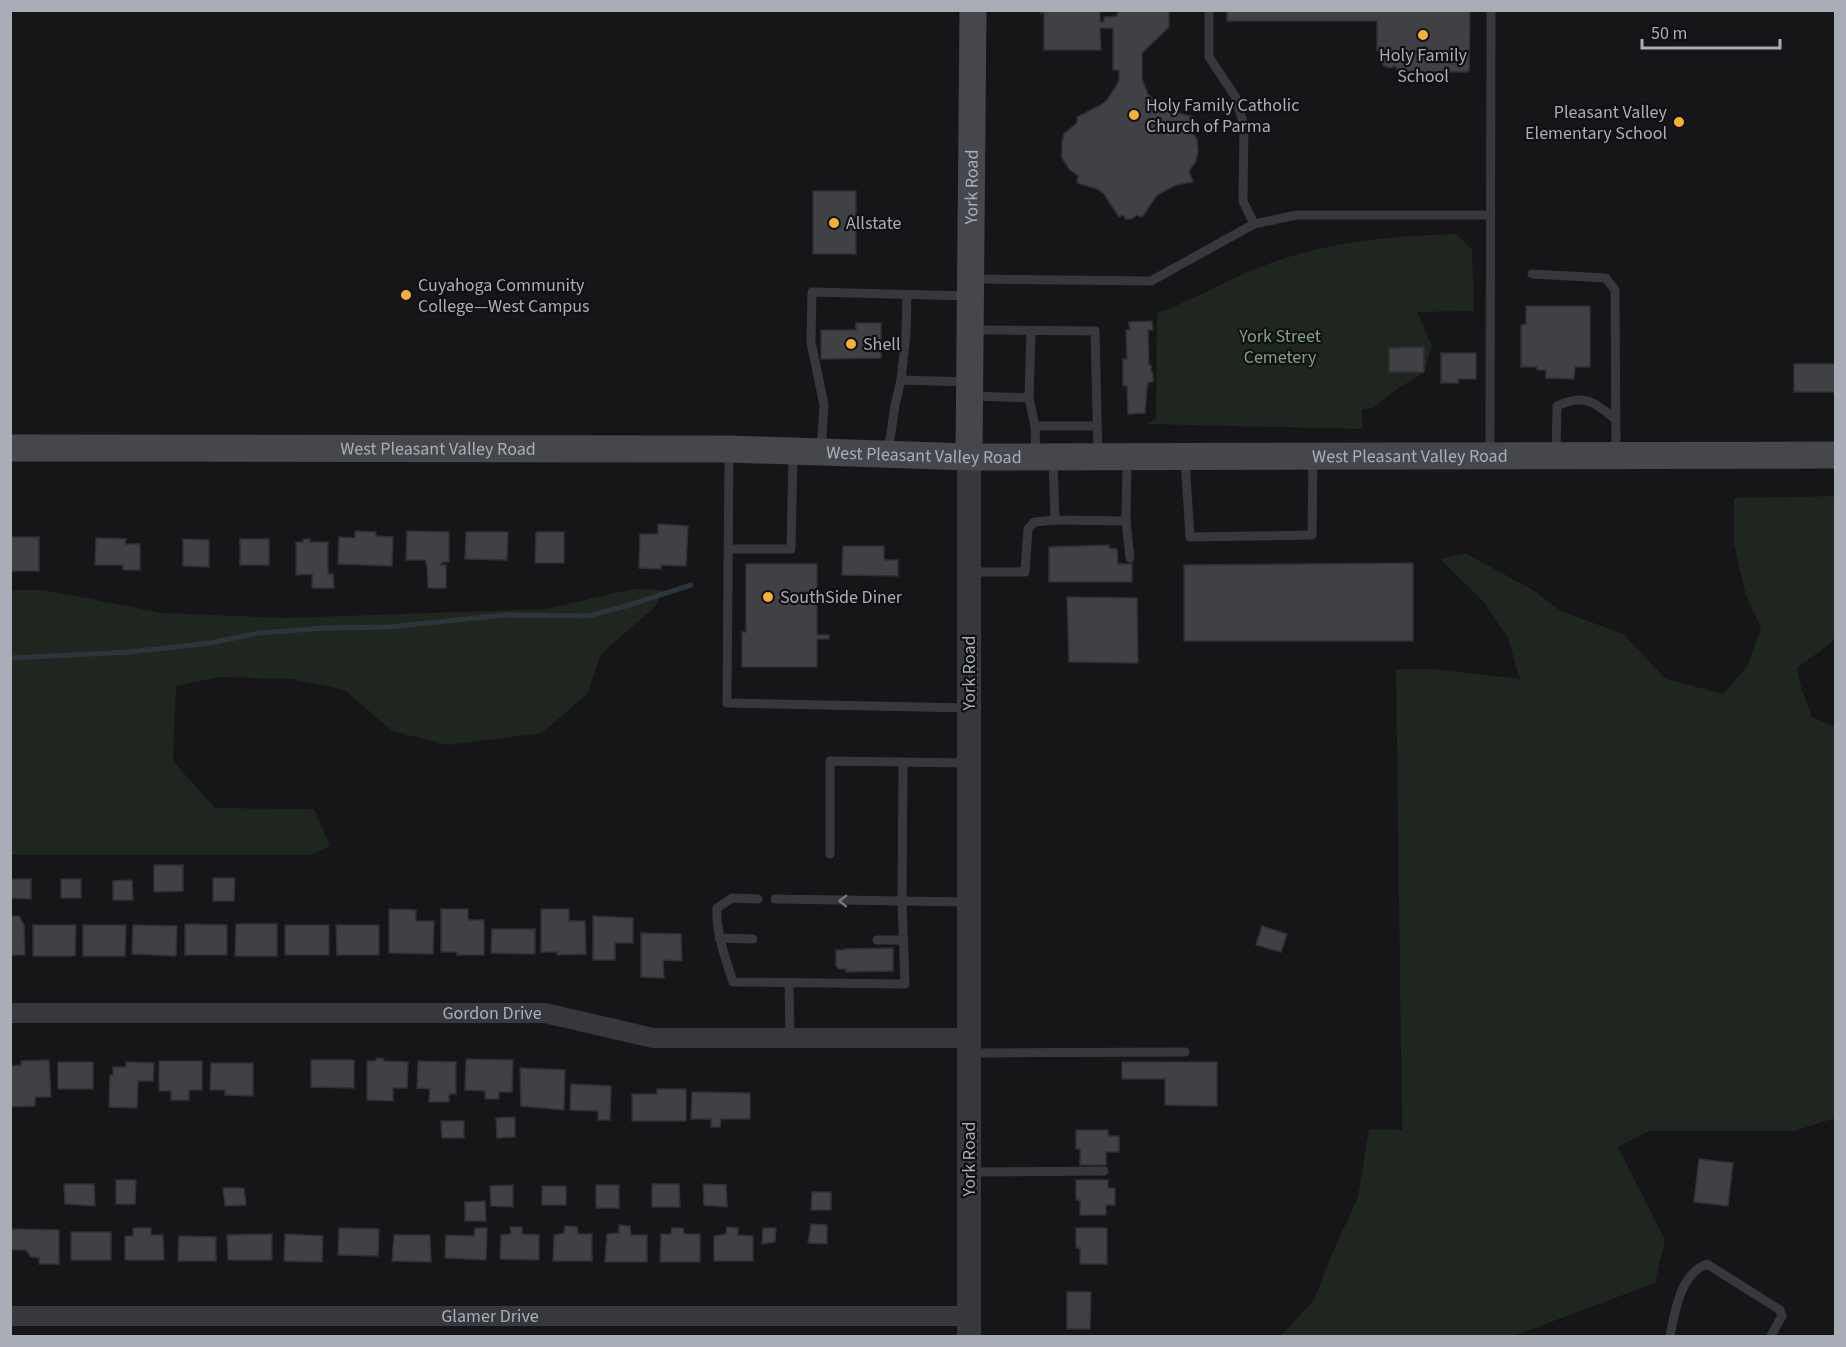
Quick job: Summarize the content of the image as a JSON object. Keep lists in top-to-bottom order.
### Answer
{
  "streets": {
    "main road": ["York Road", "West Pleasant Valley Road"],
    "street": ["Gordon Drive", "Glamer Drive"]
  },
  "crossings": [
    ["York Road", "West Pleasant Valley Road"],
    ["York Road", "Gordon Drive"],
    ["York Road", "Glamer Drive"]
  ],
  "parks": ["York Street Cemetery"],
  "places": [
    "Holy Family School",
    "Holy Family Catholic Church of Parma",
    "Pleasant Valley Elementary School",
    "Allstate",
    "Cuyahoga Community College—West Campus",
    "Shell",
    "SouthSide Diner"
  ],
  "scale_bar": "50 m"
}
